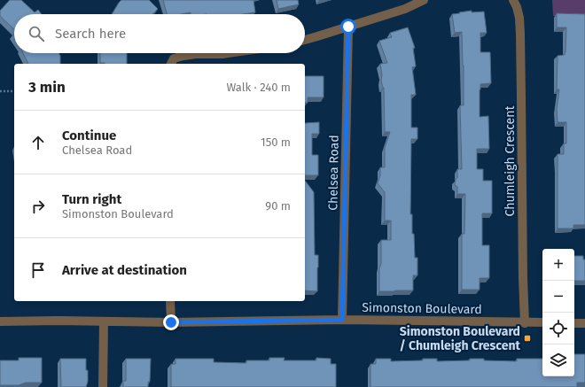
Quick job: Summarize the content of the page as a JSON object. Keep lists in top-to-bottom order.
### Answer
{
  "streets": {
    "street": ["Chumleigh Crescent", "Chelsea Road", "Simonston Boulevard"]
  },
  "crossings": [
    ["Chumleigh Crescent", "Simonston Boulevard"],
    ["Chelsea Road", "Simonston Boulevard"]
  ],
  "places": {
    "transit": ["Simonston Boulevard / Chumleigh Crescent"]
  },
  "page": {
    "search": "Search here",
    "heading": ["3 min", "Walk · 240 m"],
    "list": [
      ["Continue", "Chelsea Road", "150 m"],
      ["Turn right", "Simonston Boulevard", "90 m"],
      "Arrive at destination"
    ],
    "map_buttons": ["+", "−"]
  }
}
